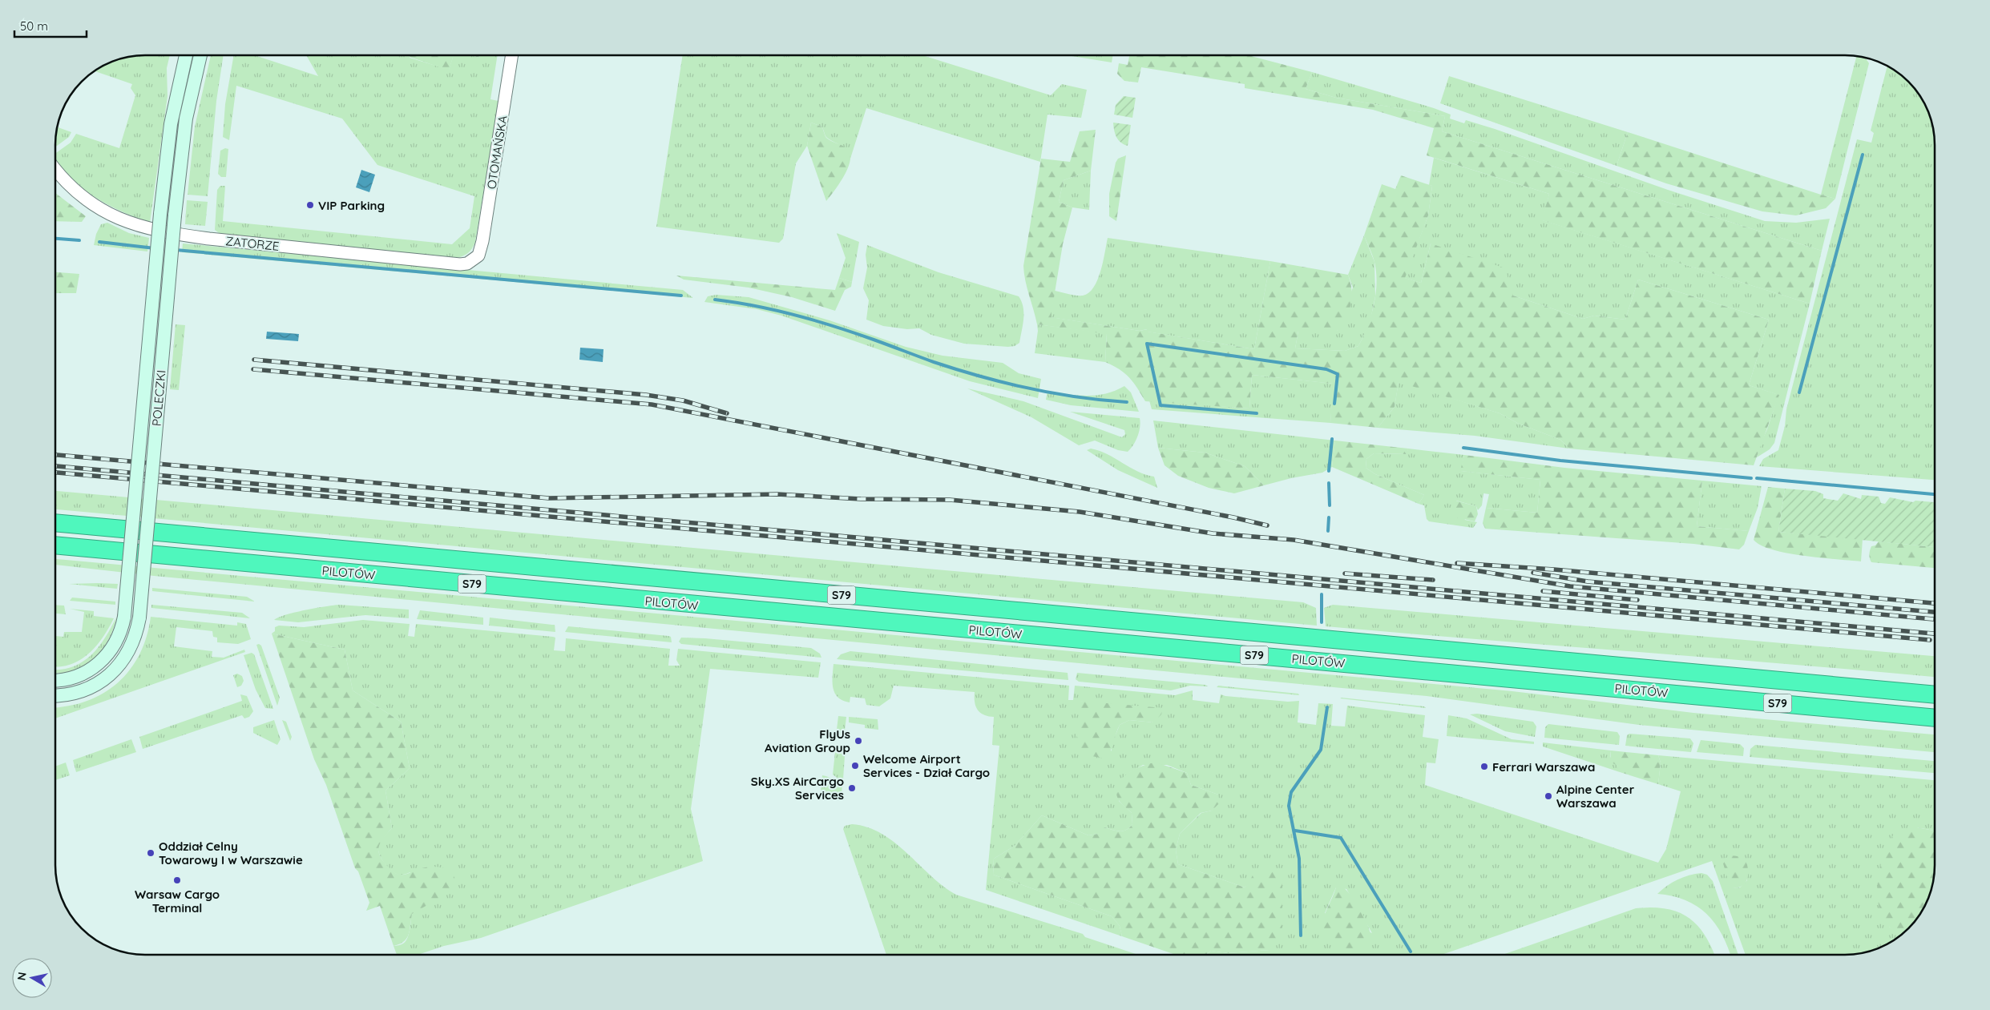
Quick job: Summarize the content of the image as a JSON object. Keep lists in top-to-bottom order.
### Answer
{
  "streets": {
    "highway": ["PILOTÓW", "S79"],
    "main road": ["POLECZKI"],
    "street": ["OTOMAŃSKA", "ZATORZE"]
  },
  "crossings": [
    ["OTOMAŃSKA", "ZATORZE"]
  ],
  "places": [
    "VIP Parking",
    "FlyUs Aviation Group",
    "Welcome Airport Services - Dział Cargo",
    "Ferrari Warszawa",
    "Sky.XS AirCargo Services",
    "Alpine Center Warszawa",
    "Oddział Celny Towarowy I w Warszawie",
    "Warsaw Cargo Terminal"
  ],
  "scale_bar": "50 m",
  "north": "left"
}
